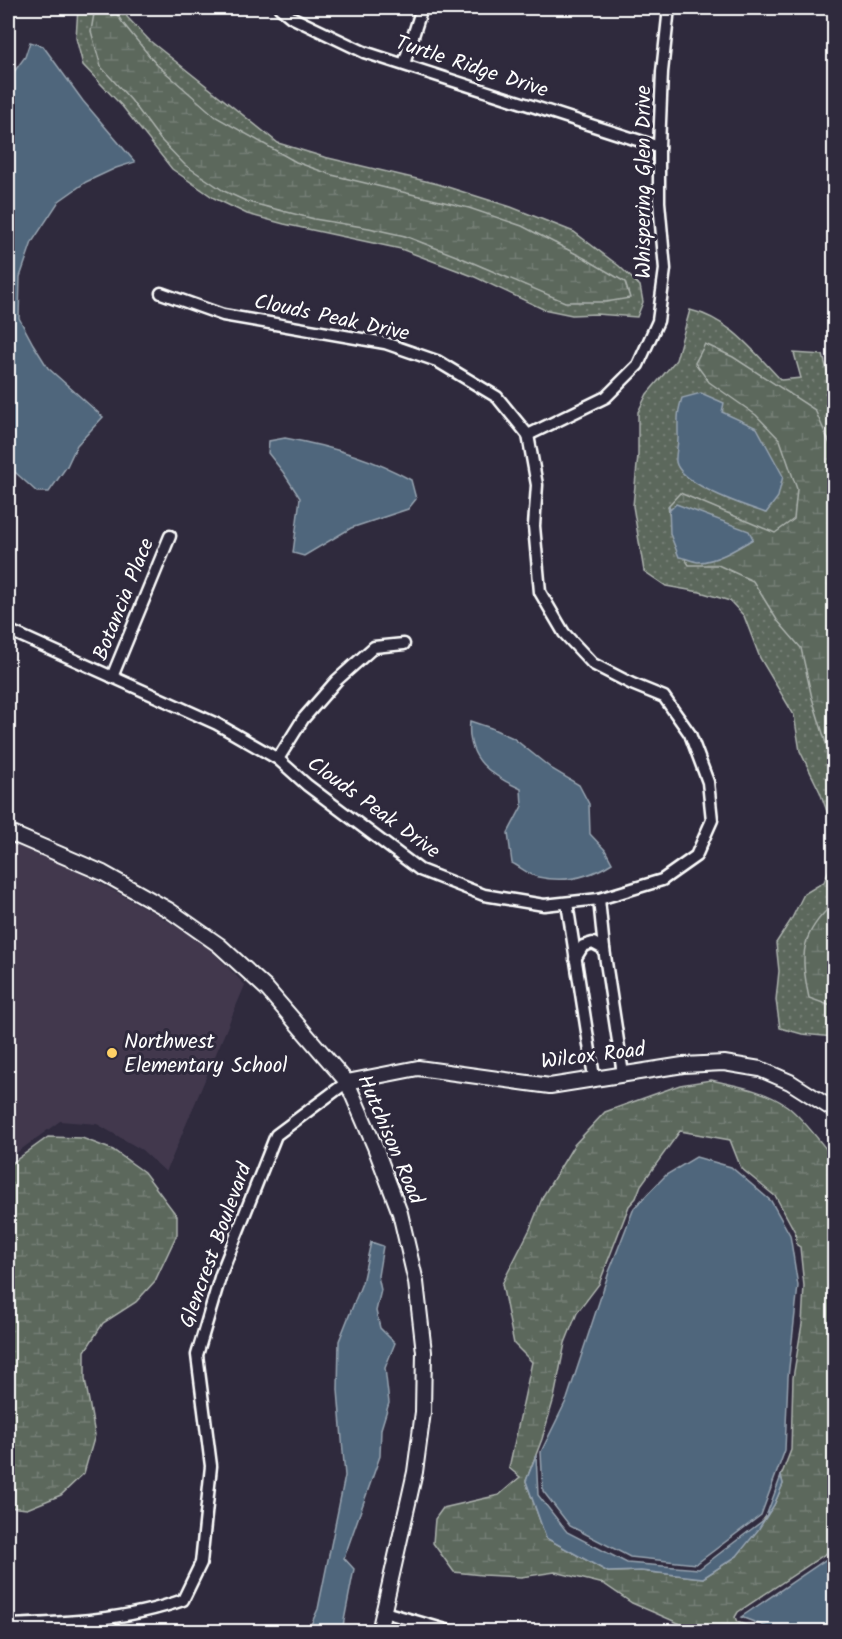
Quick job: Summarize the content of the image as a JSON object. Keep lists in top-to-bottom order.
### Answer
{
  "streets": {
    "street": [
      "Turtle Ridge Drive",
      "Whispering Glen Drive",
      "Clouds Peak Drive",
      "Botancia Place",
      "Wilcox Road",
      "Hutchison Road",
      "Glencrest Boulevard"
    ]
  },
  "crossings": [
    ["Turtle Ridge Drive", "Whispering Glen Drive"],
    ["Whispering Glen Drive", "Clouds Peak Drive"],
    ["Clouds Peak Drive", "Botancia Place"],
    ["Wilcox Road", "Hutchison Road"],
    ["Wilcox Road", "Glencrest Boulevard"],
    ["Hutchison Road", "Glencrest Boulevard"]
  ],
  "places": ["Northwest Elementary School"]
}
